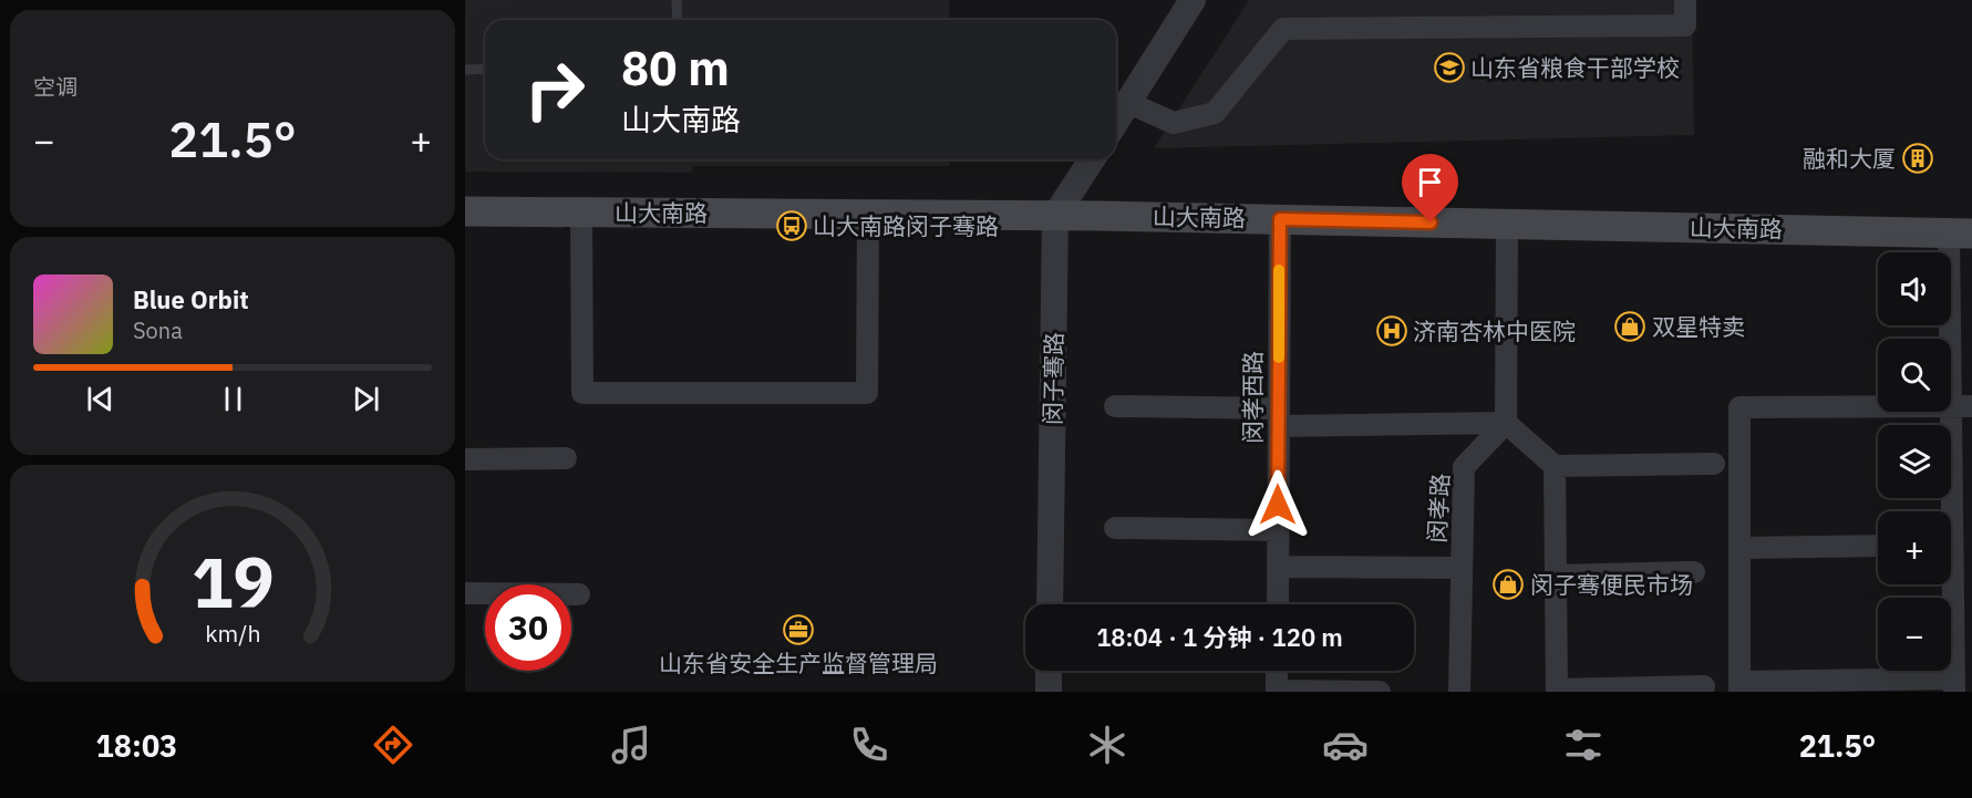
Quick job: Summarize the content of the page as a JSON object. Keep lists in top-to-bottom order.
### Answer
{
  "streets": {
    "main road": ["山大南路"],
    "street": ["闵子骞路", "闵孝西路", "闵孝路"]
  },
  "crossings": [
    ["山大南路", "闵子骞路"],
    ["山大南路", "闵孝西路"]
  ],
  "places": {
    "school or university": ["山东省粮食干部学校"],
    "building": ["融和大厦"],
    "bus stop": ["山大南路闵子骞路"],
    "shop": ["双星特卖", "闵子骞便民市场"],
    "hospital": ["济南杏林中医院"],
    "office": ["山东省安全生产监督管理局"]
  },
  "page": {
    "tile": "空调",
    "turn": ["80 m", "山大南路"],
    "heat": ["−", "21.5°", "+"],
    "map_buttons": ["+", "−"],
    "song": ["Blue Orbit", "Sona"],
    "limit": "30",
    "trip": "18:04 · 1 分钟 · 120 m",
    "tabs": ["18:03", "21.5°"],
    "gauge": ["19", "km/h"]
  }
}
